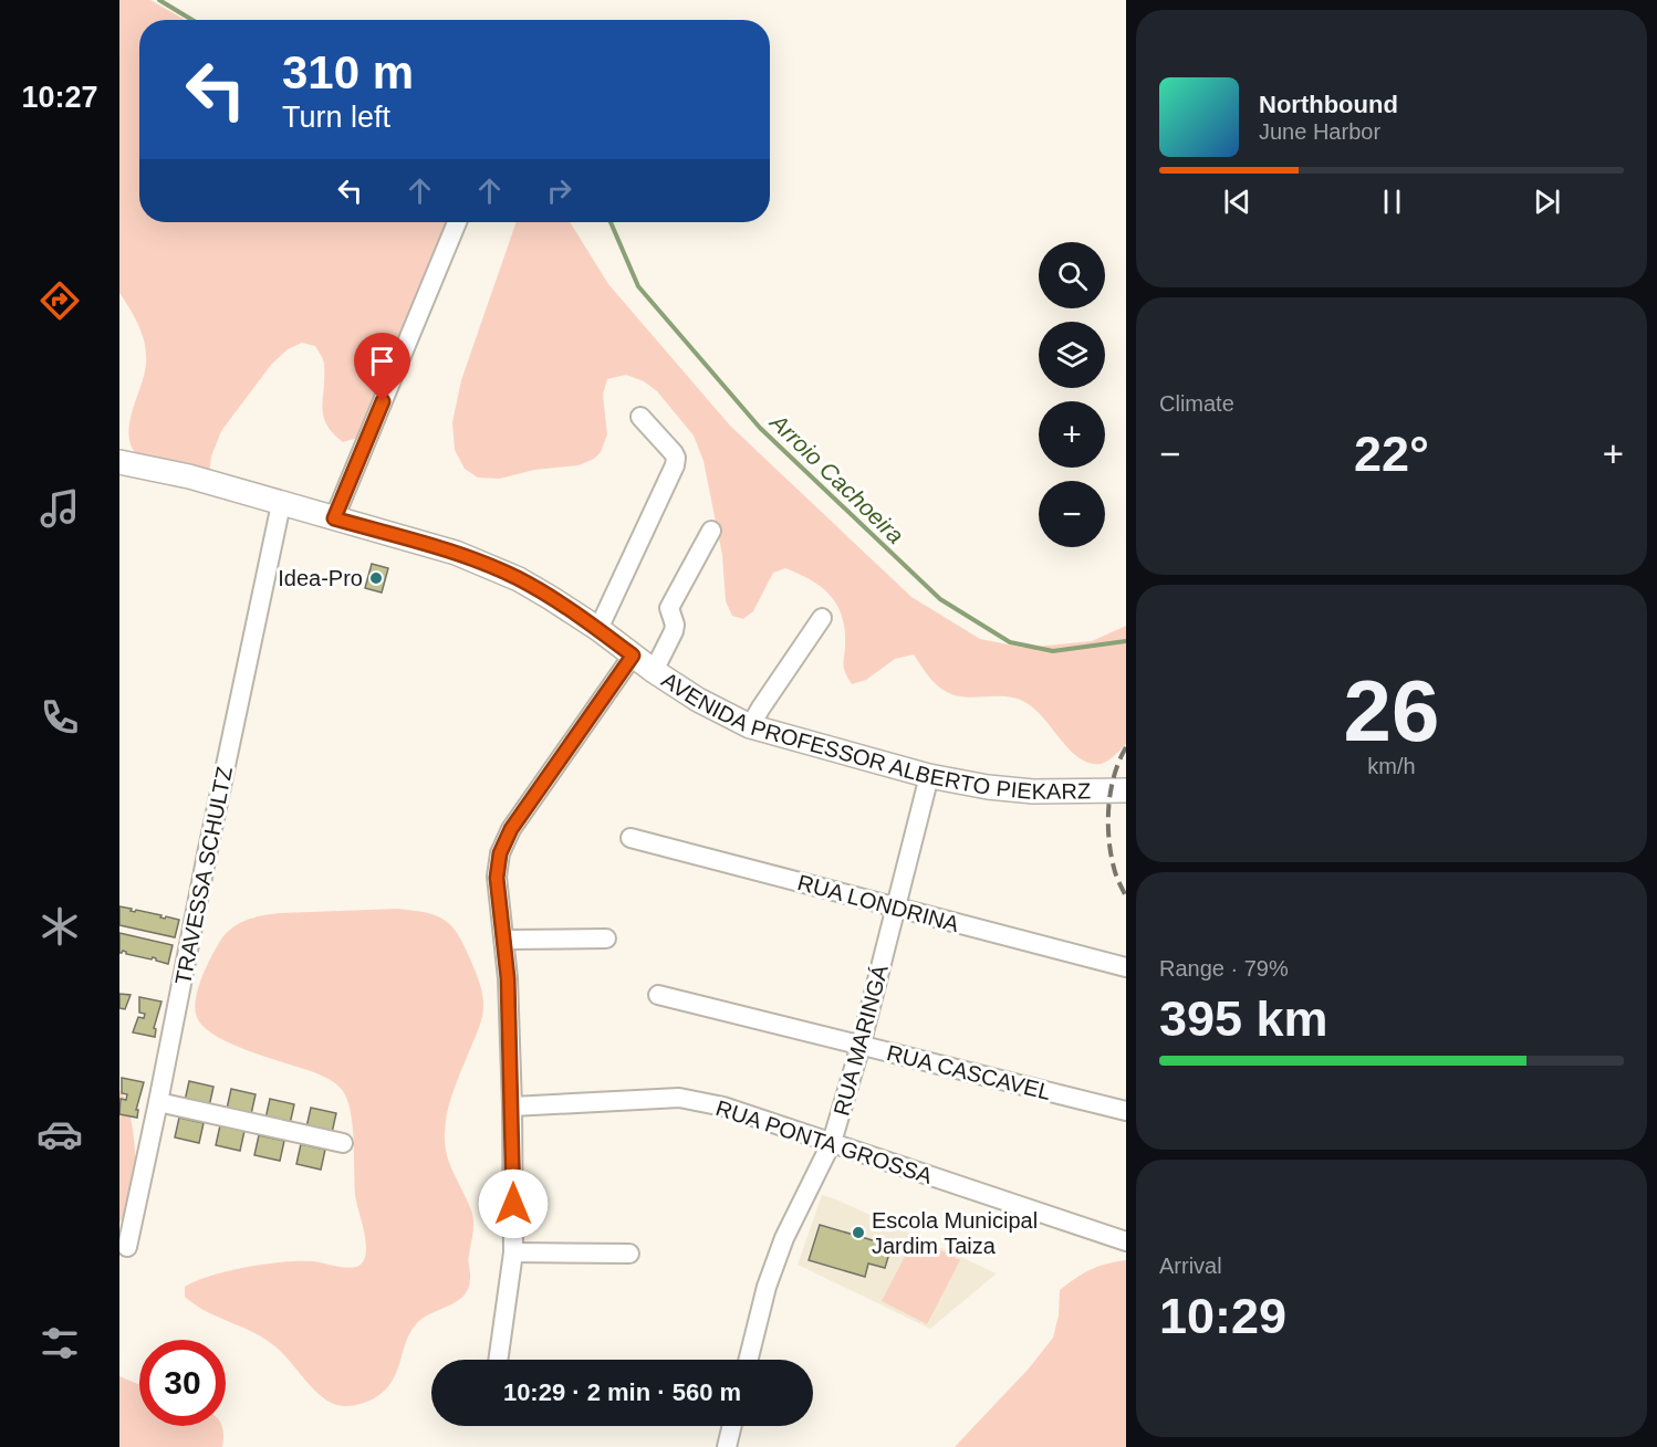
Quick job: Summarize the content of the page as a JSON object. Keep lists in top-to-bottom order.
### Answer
{
  "streets": {
    "main road": ["AVENIDA PROFESSOR ALBERTO PIEKARZ"],
    "street": [
      "TRAVESSA SCHULTZ",
      "RUA LONDRINA",
      "RUA MARINGÁ",
      "RUA CASCAVEL",
      "RUA PONTA GROSSA"
    ]
  },
  "crossings": [
    ["AVENIDA PROFESSOR ALBERTO PIEKARZ", "TRAVESSA SCHULTZ"],
    ["AVENIDA PROFESSOR ALBERTO PIEKARZ", "RUA MARINGÁ"],
    ["RUA LONDRINA", "RUA MARINGÁ"],
    ["RUA MARINGÁ", "RUA CASCAVEL"],
    ["RUA MARINGÁ", "RUA PONTA GROSSA"]
  ],
  "water": ["Arroio Cachoeira"],
  "places": ["Idea-Pro", "Escola Municipal Jardim Taiza"],
  "page": {
    "tabs": "10:27",
    "turn": ["310 m", "Turn left"],
    "song": ["Northbound", "June Harbor"],
    "map_buttons": ["+", "−"],
    "tile": [
      "Climate",
      ["26", "km/h"],
      ["Range · 79%", "395 km"],
      ["Arrival", "10:29"]
    ],
    "heat": ["−", "22°", "+"],
    "limit": "30",
    "trip": "10:29 · 2 min · 560 m"
  }
}
